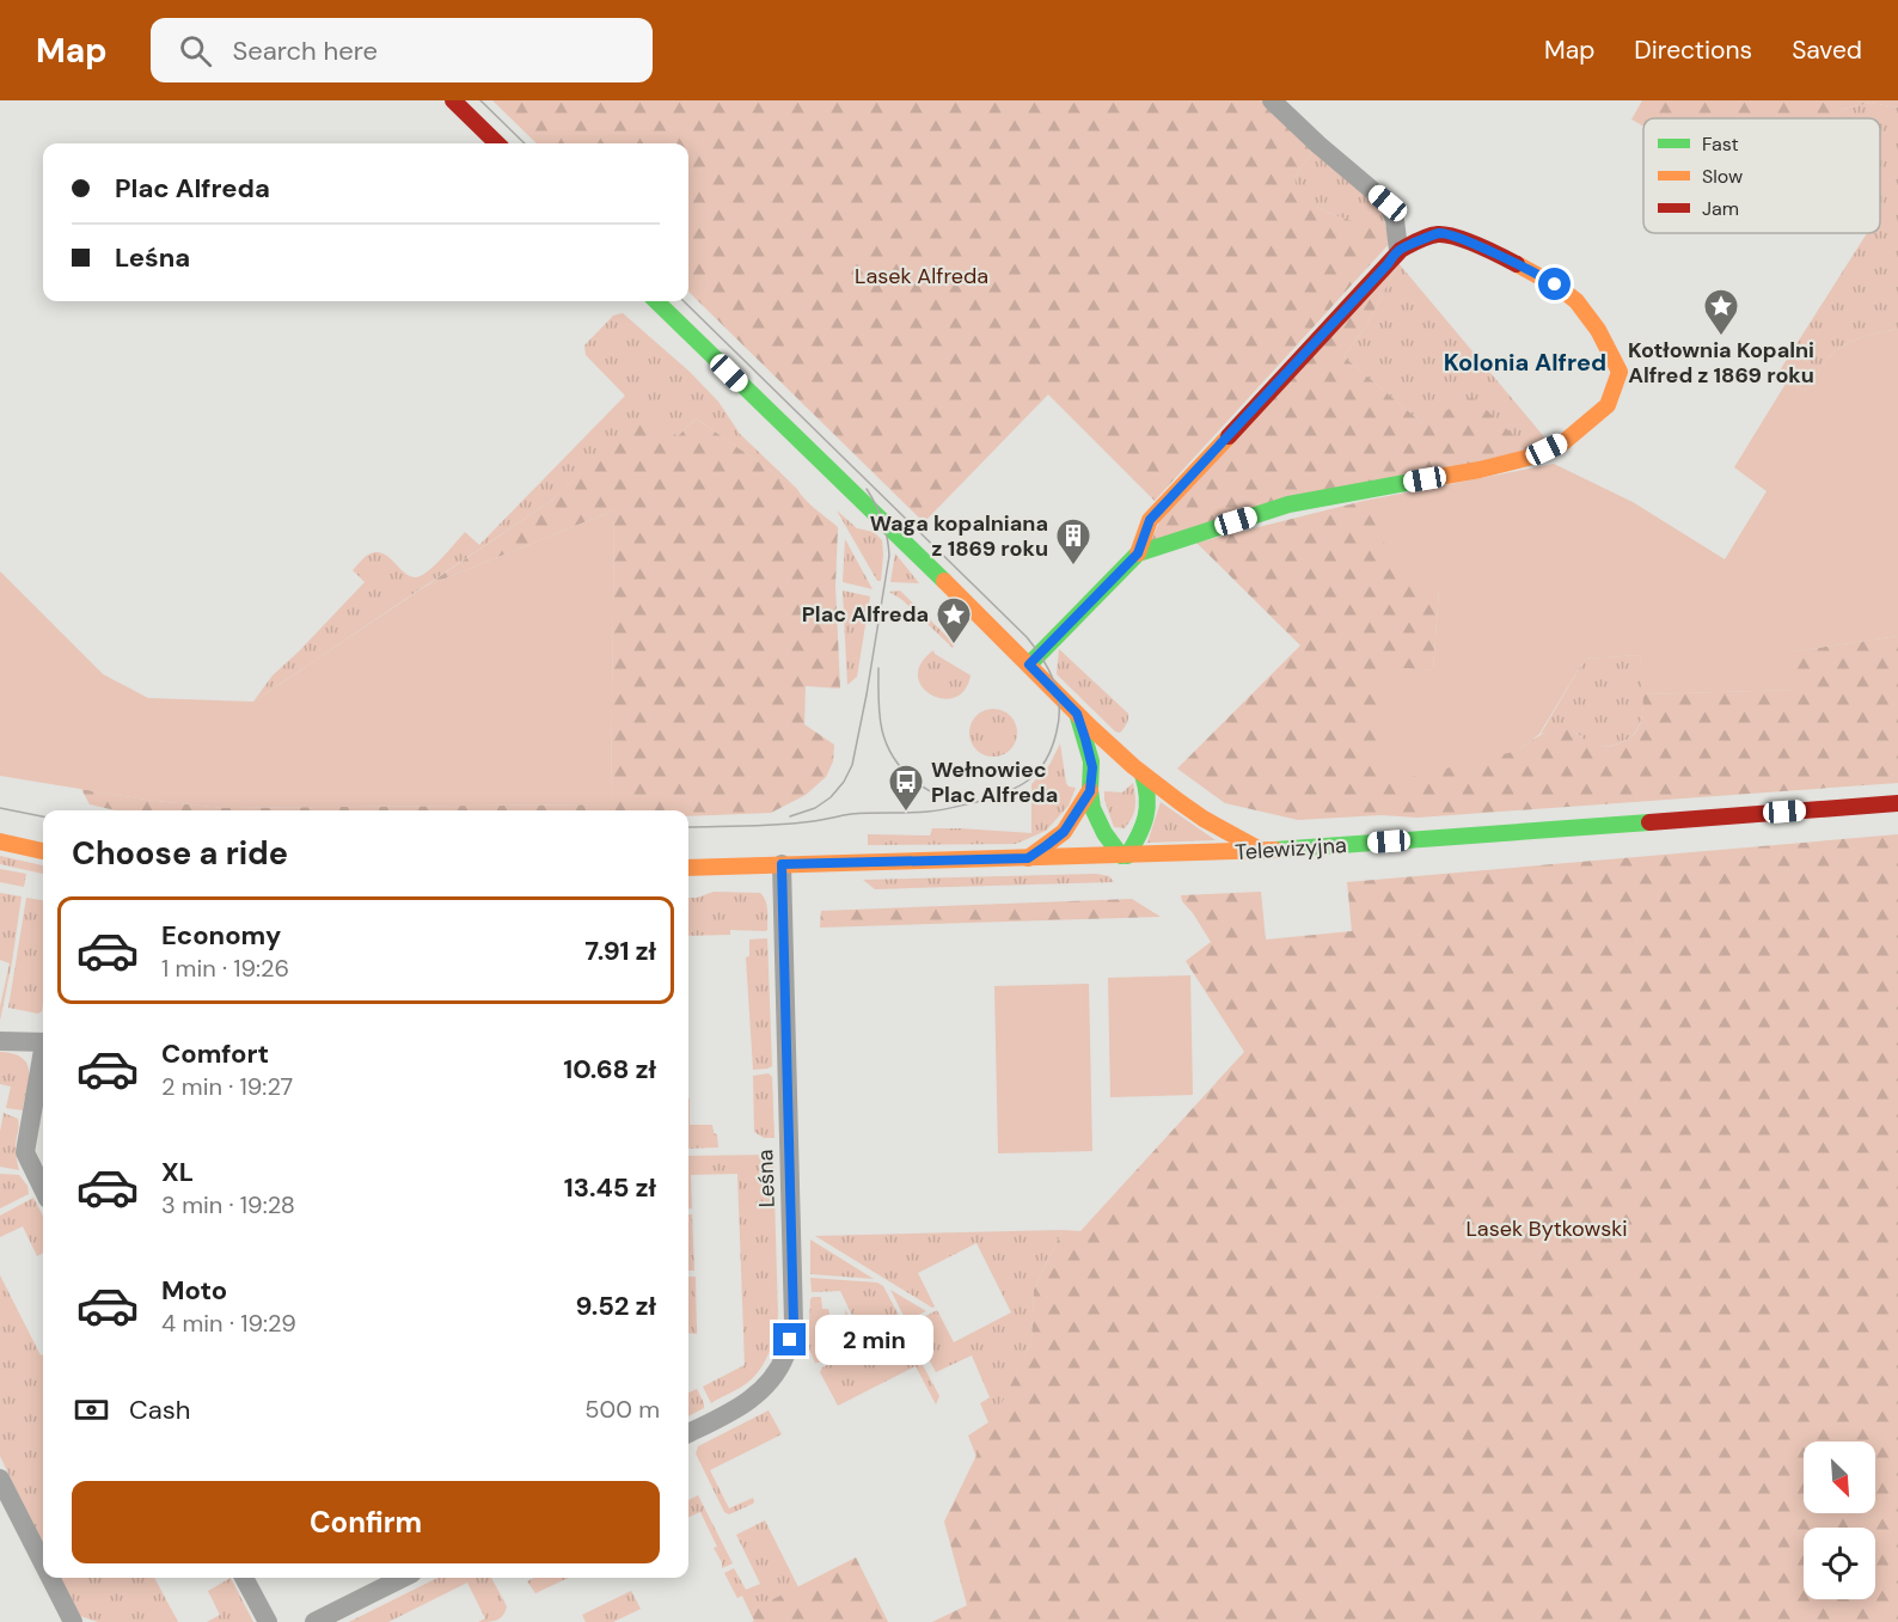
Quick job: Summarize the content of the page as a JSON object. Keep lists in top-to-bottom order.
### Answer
{
  "streets": {
    "street": ["Telewizyjna", "Leśna"]
  },
  "crossings": [
    ["Telewizyjna", "Leśna"]
  ],
  "districts": ["Kolonia Alfred"],
  "parks": ["Lasek Alfreda", "Lasek Bytkowski"],
  "places": {
    "place": ["Kotłownia Kopalni Alfred z 1869 roku", "Plac Alfreda"],
    "building": ["Waga kopalniana z 1869 roku"],
    "bus stop": ["Wełnowiec Plac Alfreda"]
  },
  "legend": ["Fast", "Slow", "Jam"],
  "north": "bottom right",
  "page": {
    "header": "Map",
    "search": "Search here",
    "nav": ["Map", "Directions", "Saved"],
    "banner": ["Plac Alfreda", "Leśna"],
    "heading": "Choose a ride",
    "list": [
      {
        "name": "Economy",
        "note": "1 min · 19:26",
        "value": "7.91 zł"
      },
      {
        "name": "Comfort",
        "note": "2 min · 19:27",
        "value": "10.68 zł"
      },
      {
        "name": "XL",
        "note": "3 min · 19:28",
        "value": "13.45 zł"
      },
      {
        "name": "Moto",
        "note": "4 min · 19:29",
        "value": "9.52 zł"
      }
    ],
    "bubble": "2 min",
    "pay": ["Cash", "500 m"],
    "buttons": "Confirm"
  }
}
